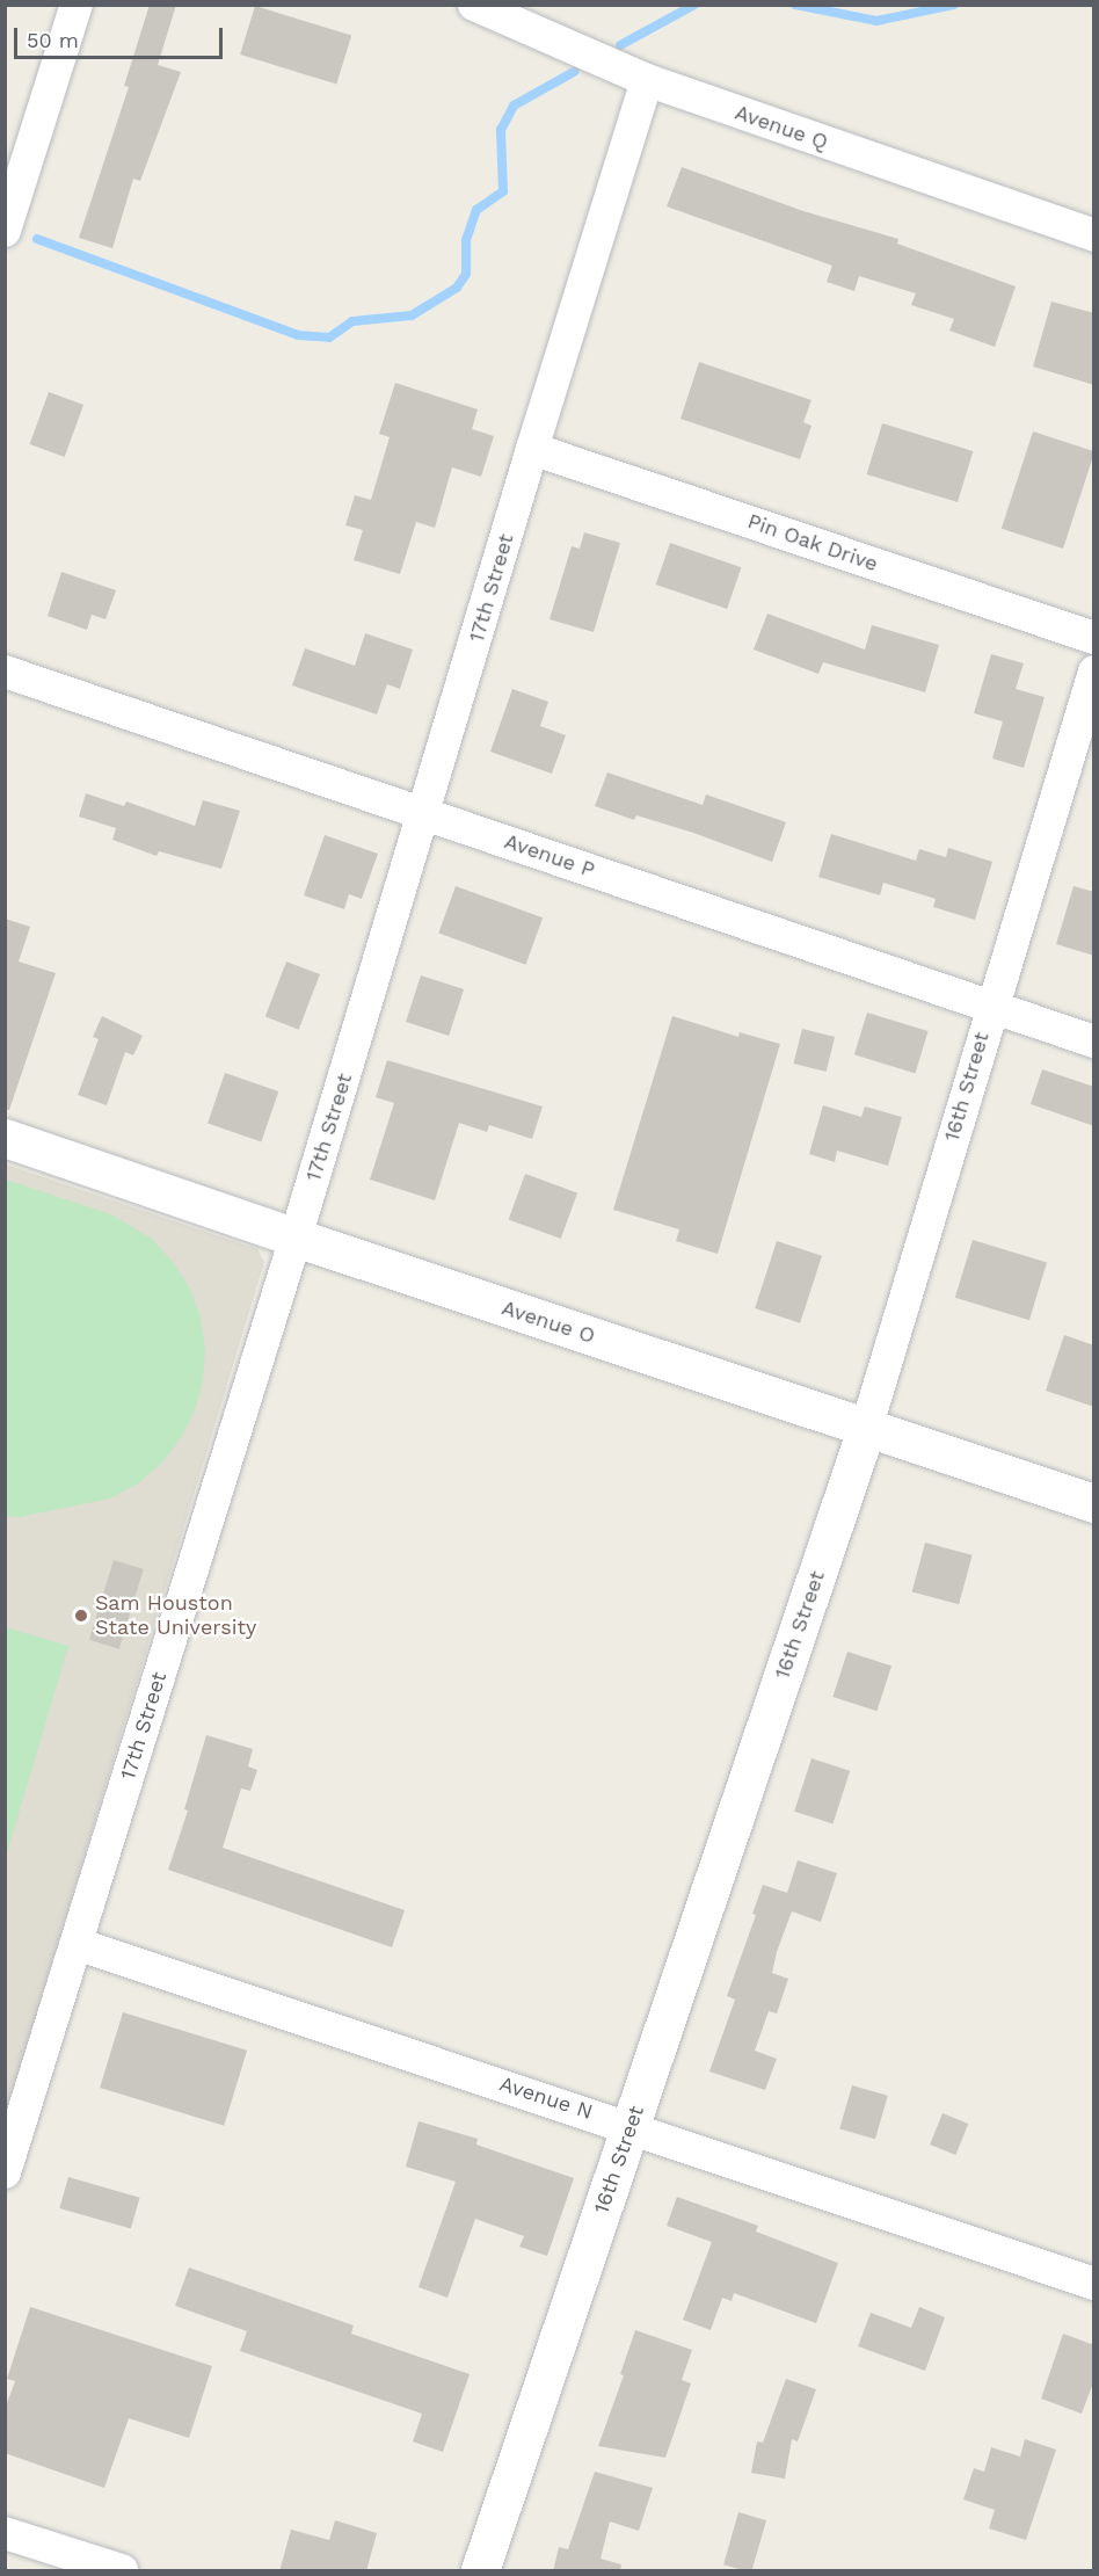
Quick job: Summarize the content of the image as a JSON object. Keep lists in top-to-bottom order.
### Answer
{
  "streets": {
    "street": [
      "Avenue Q",
      "Pin Oak Drive",
      "17th Street",
      "Avenue P",
      "16th Street",
      "Avenue O",
      "Avenue N"
    ]
  },
  "crossings": [
    ["Avenue Q", "17th Street"],
    ["Pin Oak Drive", "17th Street"],
    ["17th Street", "Avenue P"],
    ["17th Street", "Avenue O"],
    ["17th Street", "Avenue N"],
    ["Avenue P", "16th Street"],
    ["16th Street", "Avenue O"],
    ["16th Street", "Avenue N"]
  ],
  "places": ["Sam Houston State University"],
  "scale_bar": "50 m"
}
